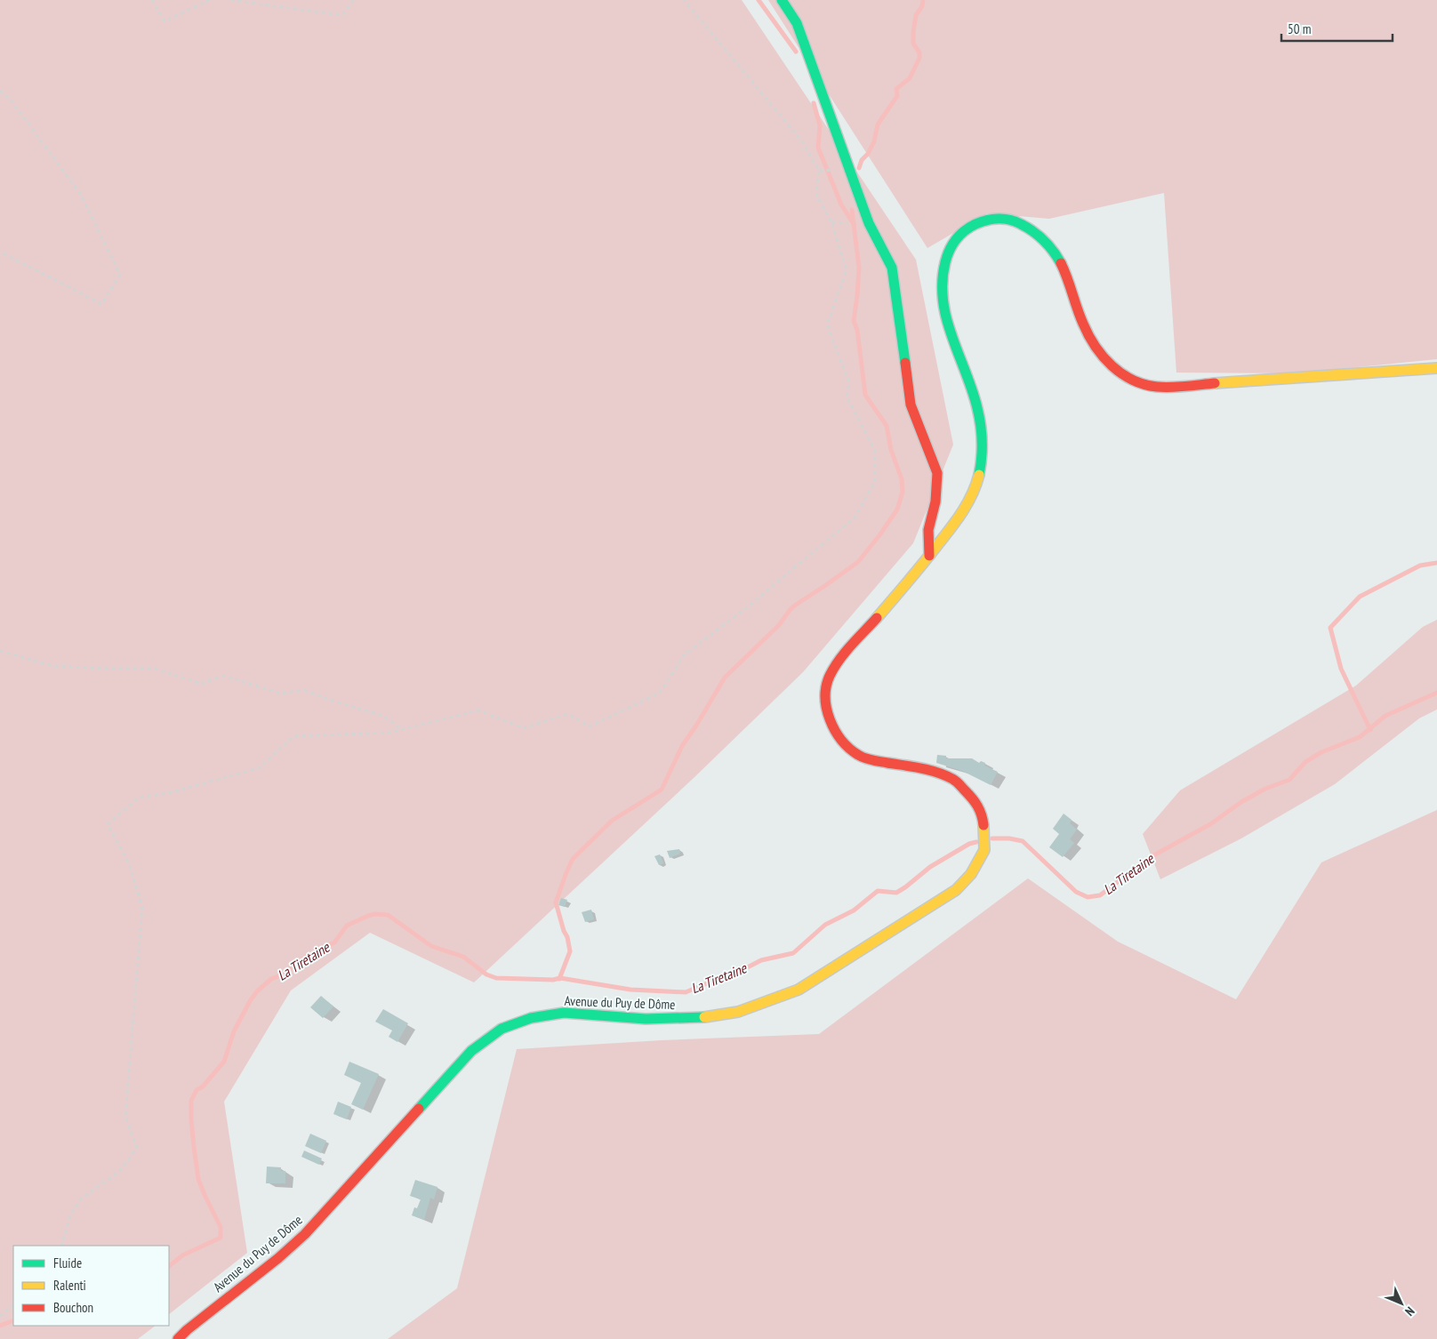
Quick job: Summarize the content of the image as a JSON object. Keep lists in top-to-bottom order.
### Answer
{
  "streets": {
    "main road": ["Avenue du Puy de Dôme"]
  },
  "water": ["La Tiretaine"],
  "legend": ["Fluide", "Ralenti", "Bouchon"],
  "scale_bar": "50 m",
  "north": "bottom right"
}
